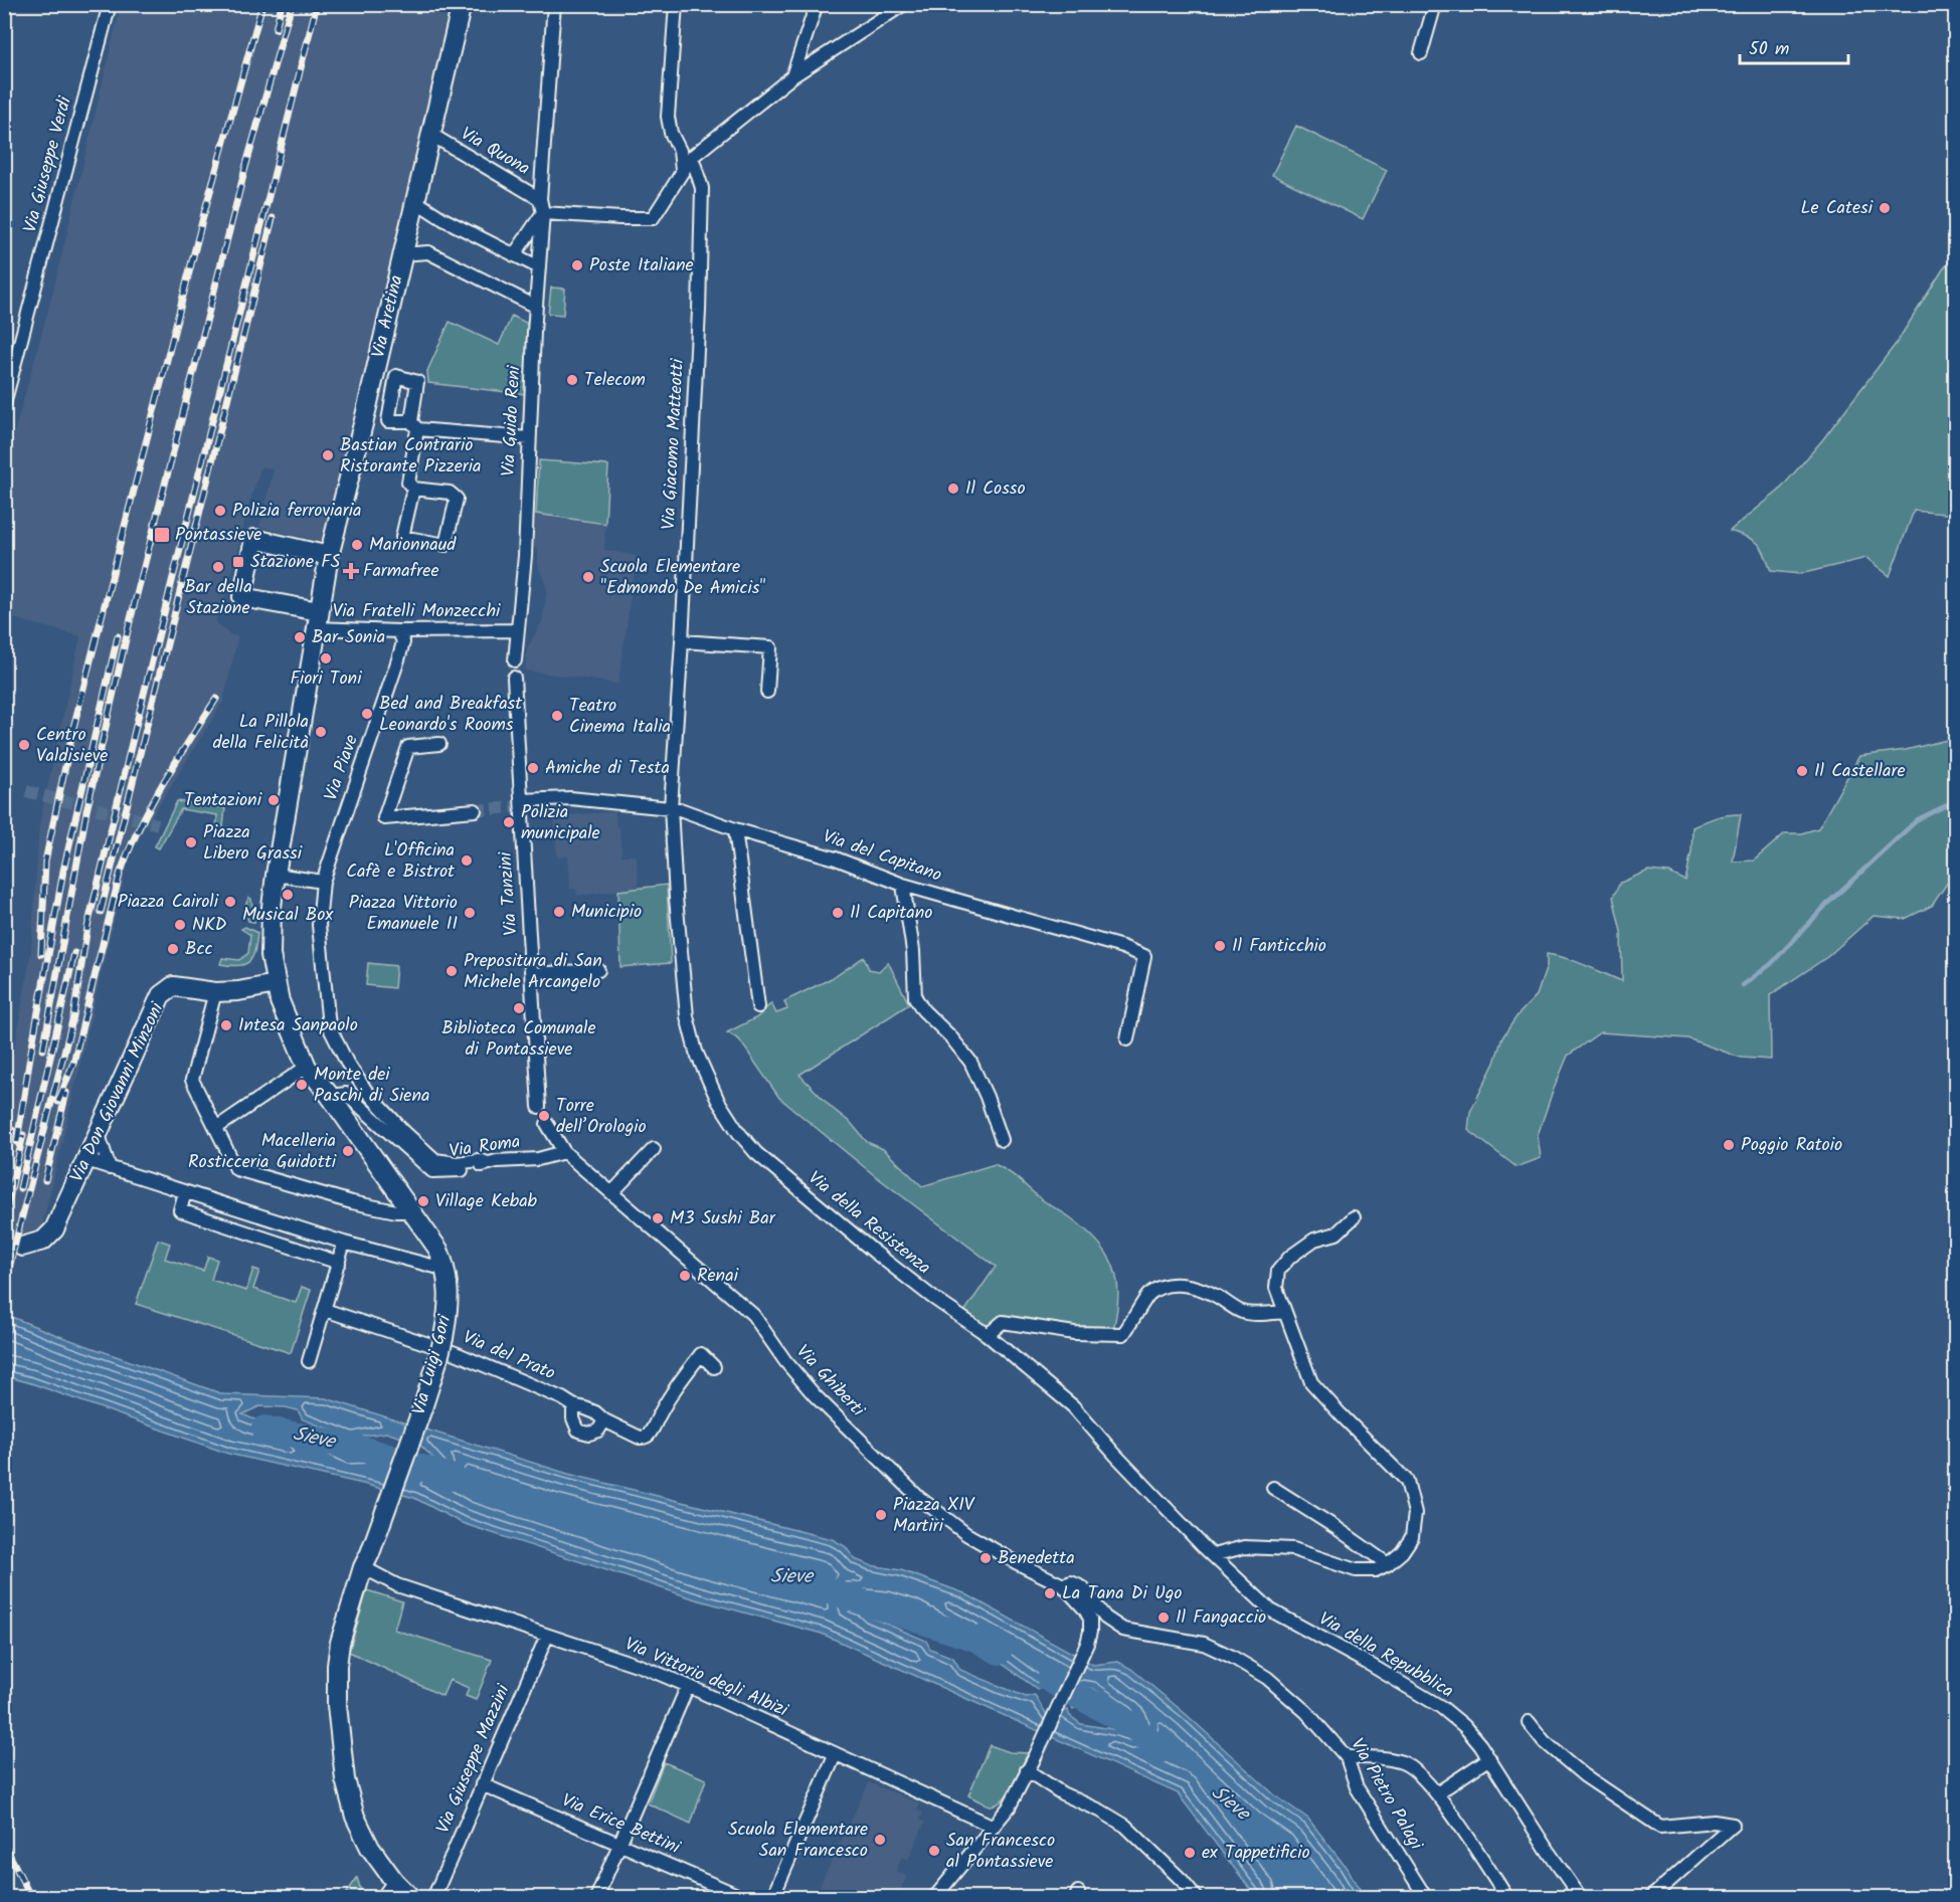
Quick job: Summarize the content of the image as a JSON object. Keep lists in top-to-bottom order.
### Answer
{
  "streets": {
    "street": [
      "Via Quona",
      "Via Giuseppe Verdi",
      "Via Aretina",
      "Via Guido Reni",
      "Via Giacomo Matteotti",
      "Via Fratelli Monzecchi",
      "Via Piave",
      "Via del Capitano",
      "Via Tanzini",
      "Via Don Giovanni Minzoni",
      "Via Roma",
      "Via della Resistenza",
      "Via del Prato",
      "Via Luigi Gori",
      "Via Ghiberti",
      "Via della Repubblica",
      "Via Vittorio degli Albizi",
      "Via Giuseppe Mazzini",
      "Via Pietro Palagi",
      "Via Erice Bettini"
    ]
  },
  "crossings": [
    ["Via Quona", "Via Aretina"],
    ["Via Quona", "Via Guido Reni"],
    ["Via Aretina", "Via Fratelli Monzecchi"],
    ["Via Aretina", "Via Luigi Gori"],
    ["Via Guido Reni", "Via Fratelli Monzecchi"],
    ["Via Giacomo Matteotti", "Via del Capitano"],
    ["Via Giacomo Matteotti", "Via della Resistenza"],
    ["Via Fratelli Monzecchi", "Via Piave"],
    ["Via Piave", "Via Roma"],
    ["Via del Capitano", "Via Tanzini"],
    ["Via del Capitano", "Via della Resistenza"],
    ["Via Don Giovanni Minzoni", "Via Luigi Gori"],
    ["Via Roma", "Via Luigi Gori"],
    ["Via Roma", "Via Ghiberti"],
    ["Via della Resistenza", "Via della Repubblica"],
    ["Via Luigi Gori", "Via Vittorio degli Albizi"],
    ["Via Ghiberti", "Via Pietro Palagi"],
    ["Via Vittorio degli Albizi", "Via Giuseppe Mazzini"],
    ["Via Giuseppe Mazzini", "Via Erice Bettini"]
  ],
  "water": ["Sieve"],
  "places": {
    "other": [
      "Le Catesi",
      "Poste Italiane",
      "Telecom",
      "Bastian Contrario Ristorante Pizzeria",
      "Il Cosso",
      "Polizia ferroviaria",
      "Marionnaud",
      "Bar della Stazione",
      "Scuola Elementare \"Edmondo De Amicis\"",
      "Bar Sonia",
      "Fiori Toni",
      "Bed and Breakfast Leonardo's Rooms",
      "Teatro Cinema Italia",
      "La Pillola della Felicità",
      "Centro Valdisieve",
      "Amiche di Testa",
      "Il Castellare",
      "Tentazioni",
      "Polizia municipale",
      "Piazza Libero Grassi",
      "L'Officina Cafè e Bistrot",
      "Musical Box",
      "Piazza Cairoli",
      "Municipio",
      "Piazza Vittorio Emanuele II",
      "Il Capitano",
      "NKD",
      "Il Fanticchio",
      "Bcc",
      "Prepositura di San Michele Arcangelo",
      "Biblioteca Comunale di Pontassieve",
      "Intesa Sanpaolo",
      "Monte dei Paschi di Siena",
      "Torre dell’Orologio",
      "Poggio Ratoio",
      "Macelleria Rosticceria Guidotti",
      "Village Kebab",
      "M3 Sushi Bar",
      "Renai",
      "Piazza XIV Martiri",
      "Benedetta",
      "La Tana Di Ugo",
      "Il Fangaccio",
      "Scuola Elementare San Francesco",
      "San Francesco al Pontassieve",
      "ex Tappetificio"
    ],
    "transit": ["Pontassieve", "Stazione FS"],
    "health": ["Farmafree"]
  },
  "scale_bar": "50 m"
}
